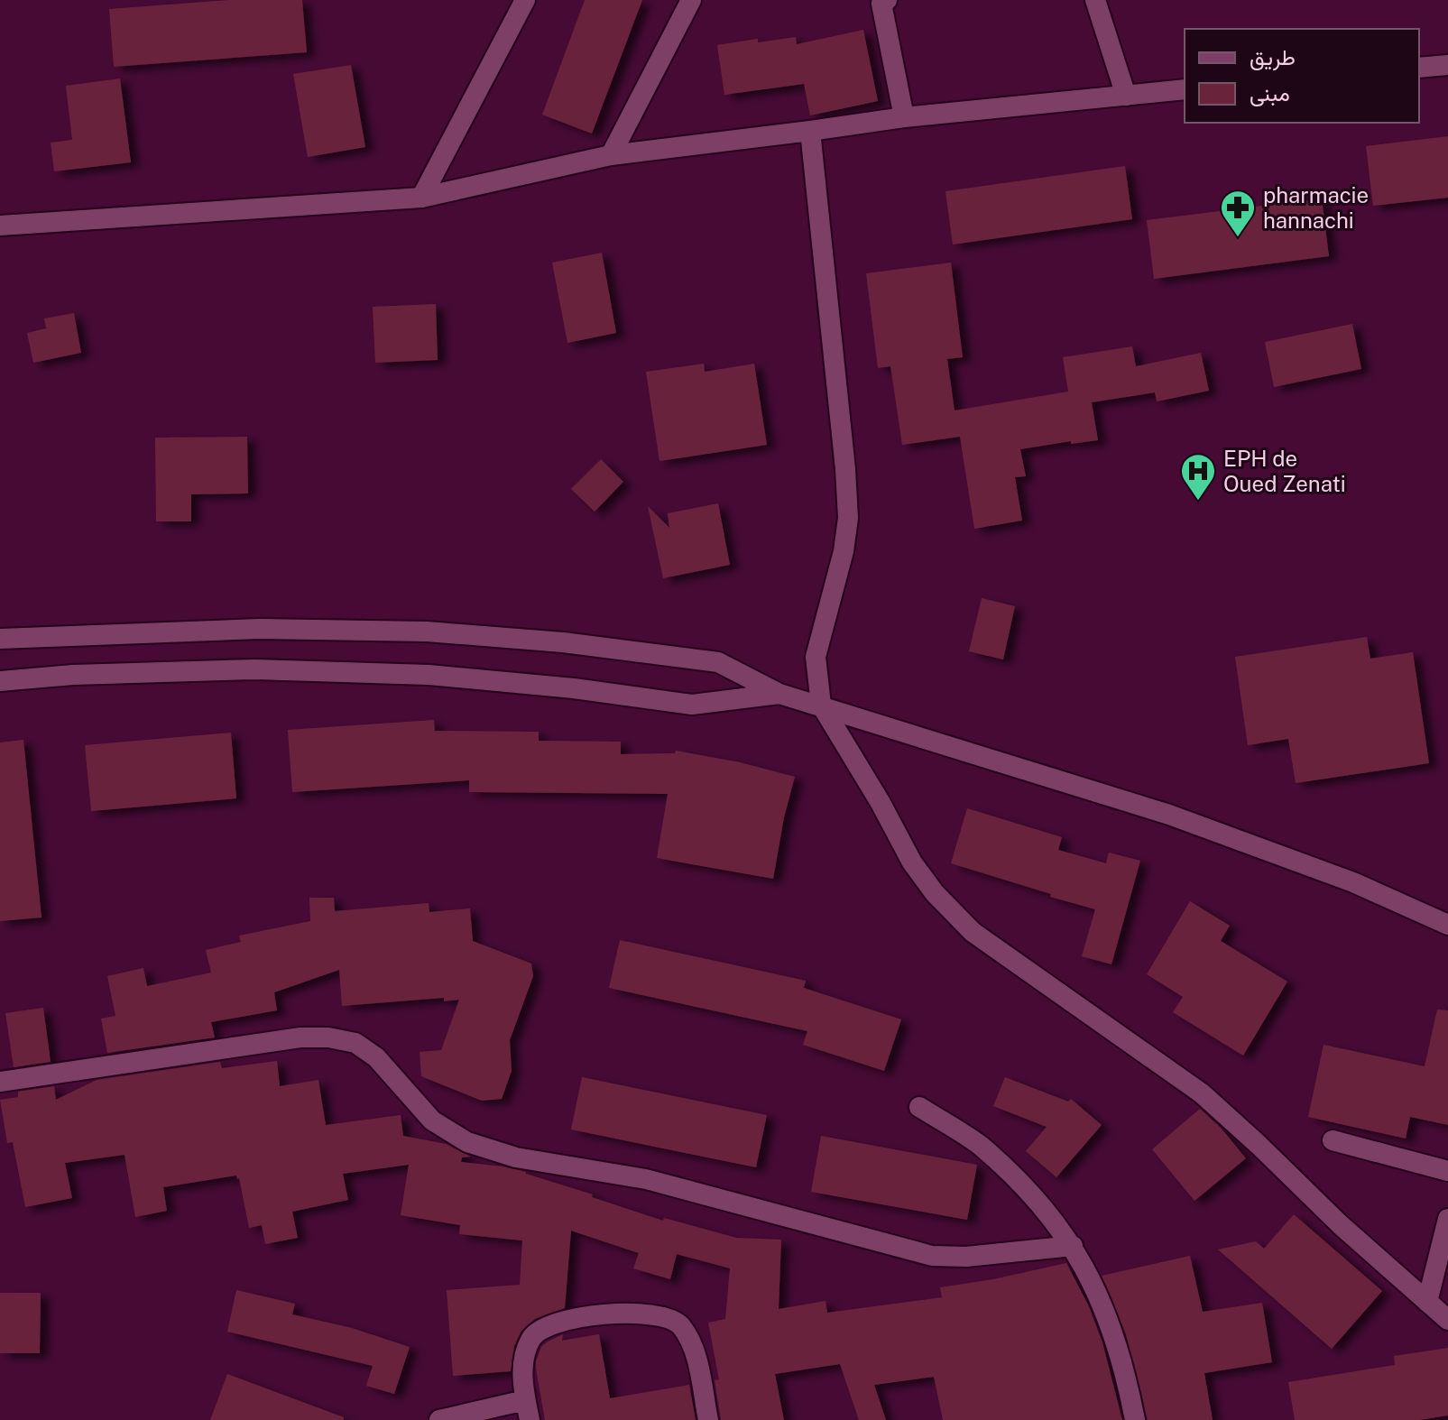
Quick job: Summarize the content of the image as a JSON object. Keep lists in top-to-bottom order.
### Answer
{
  "places": {
    "pharmacy": ["pharmacie hannachi"],
    "hospital": ["EPH de Oued Zenati"]
  },
  "legend": ["طريق", "مبنى"]
}
